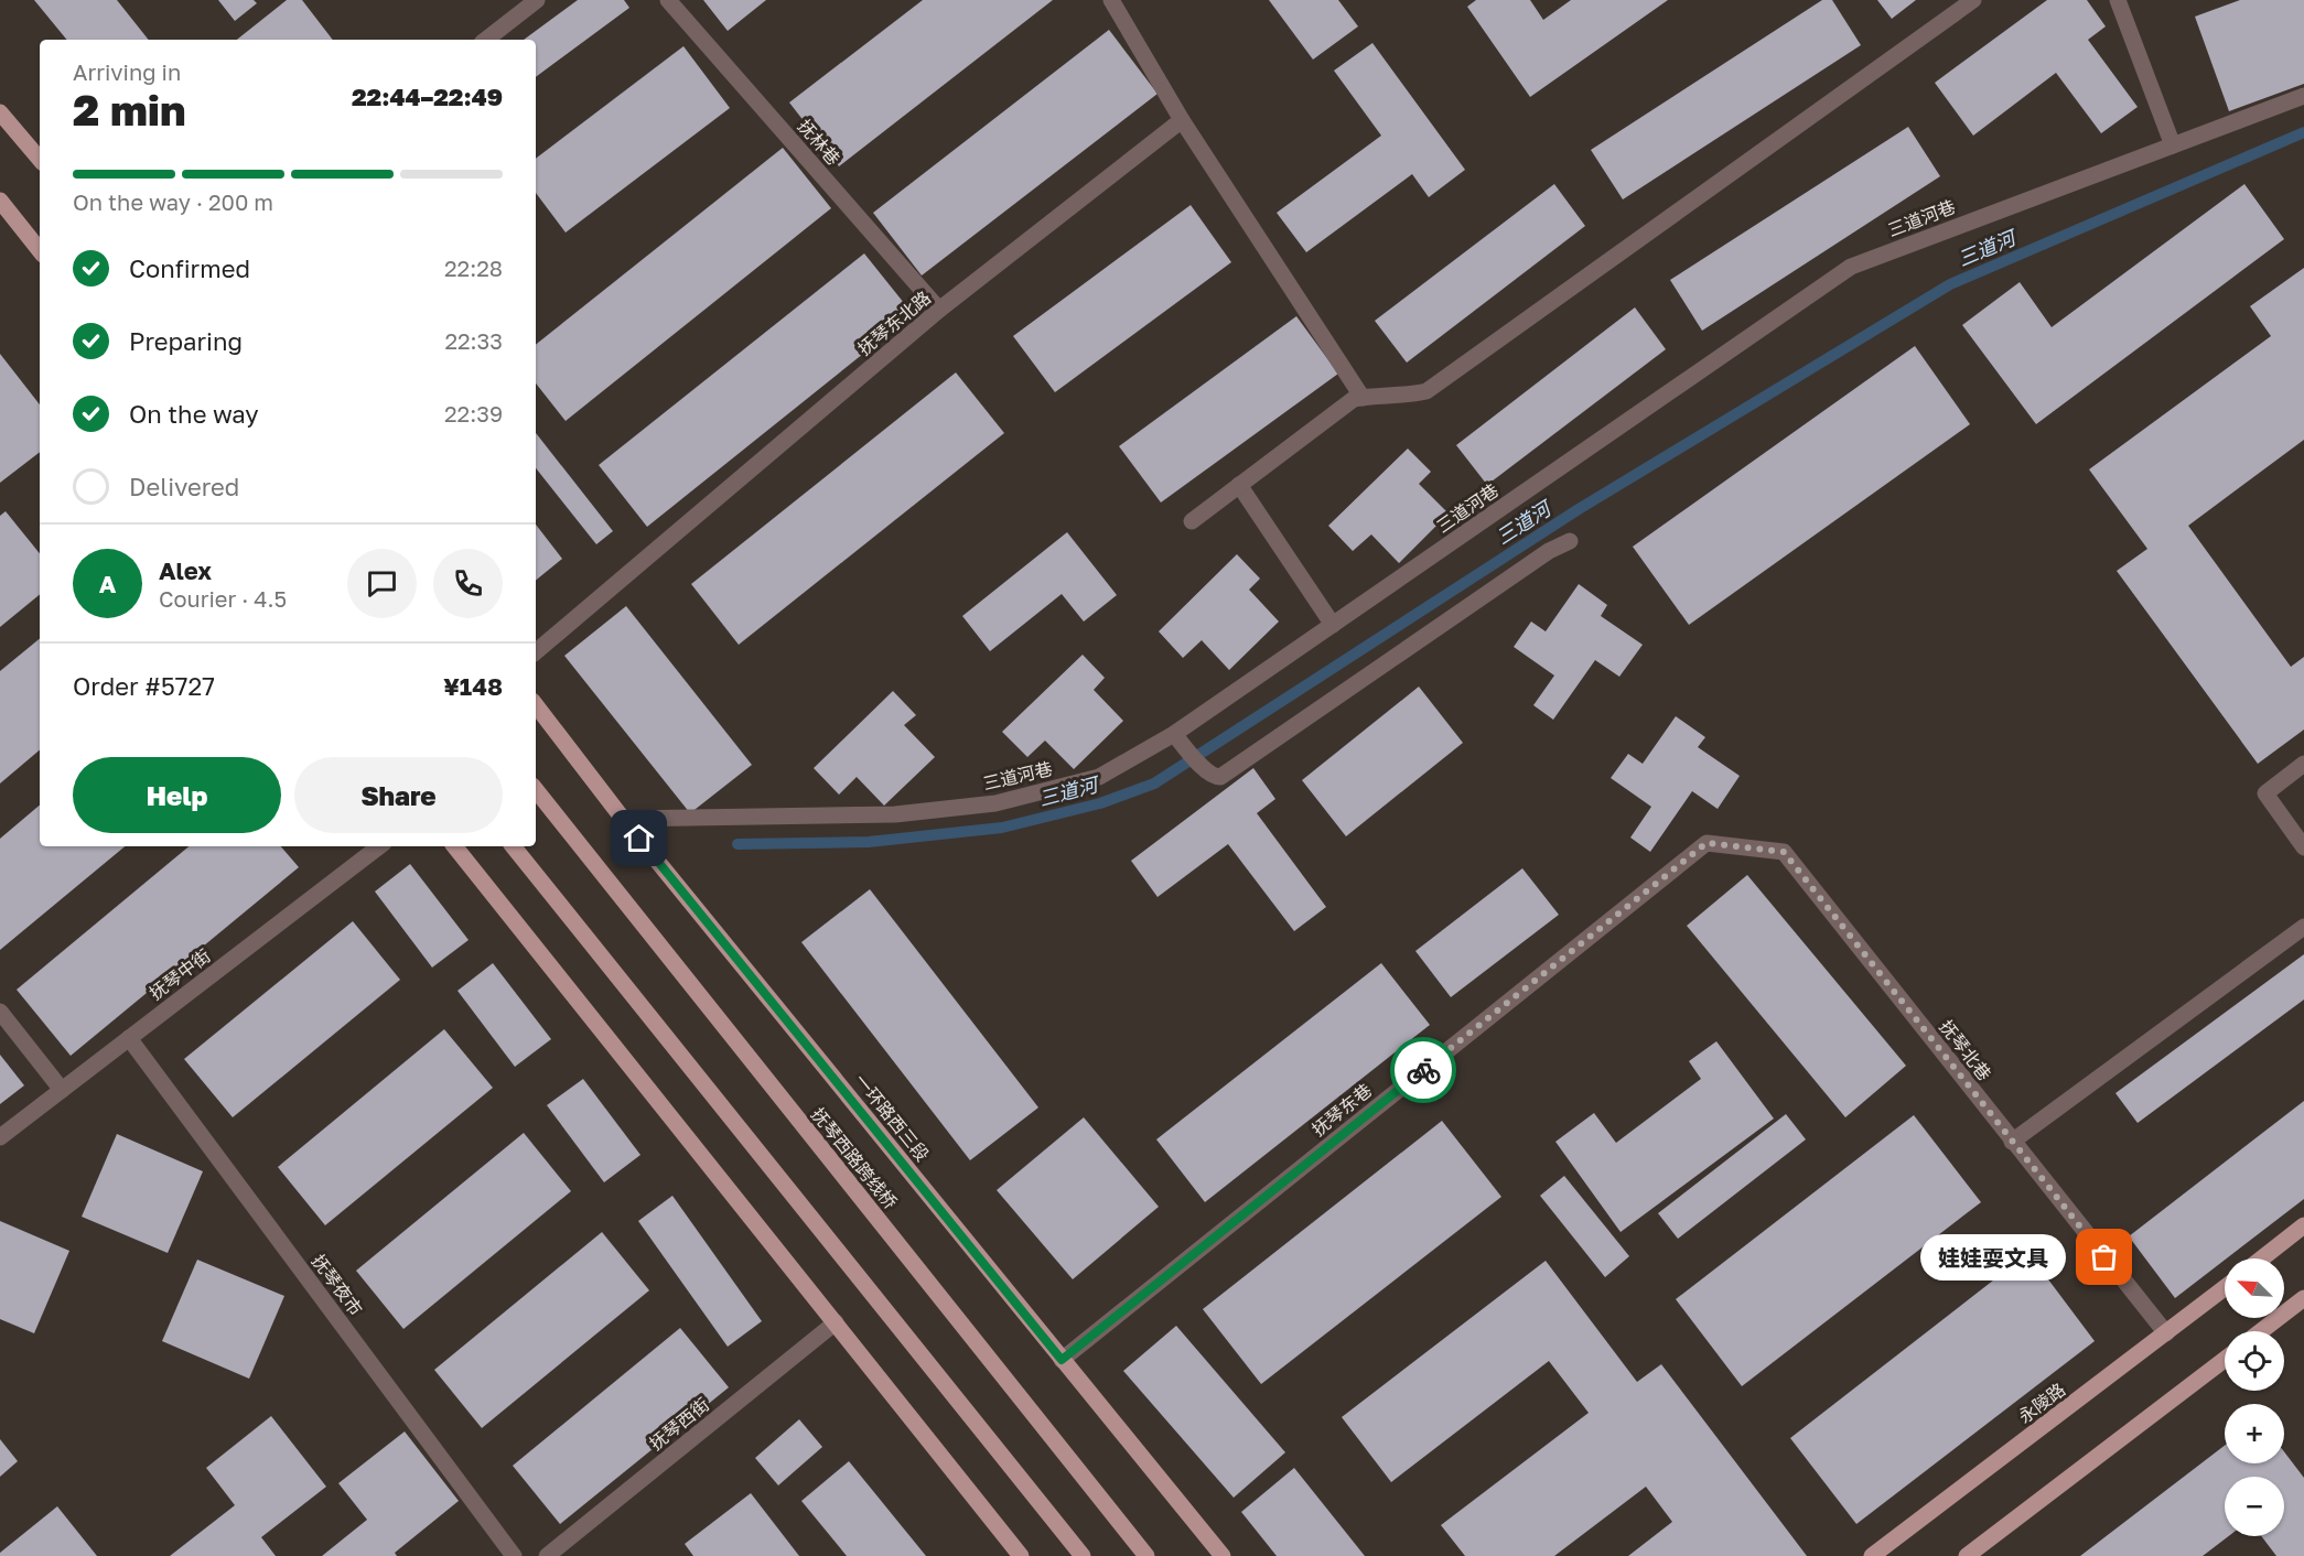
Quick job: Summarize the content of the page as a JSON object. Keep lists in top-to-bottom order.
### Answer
{
  "streets": {
    "main road": ["一环路西三段", "抚琴西路跨线桥", "永陵路"],
    "street": [
      "抚林巷",
      "三道河巷",
      "抚琴东北路",
      "抚琴中街",
      "抚琴北巷",
      "抚琴东巷",
      "抚琴夜市",
      "抚琴西街"
    ]
  },
  "crossings": [
    ["抚林巷", "抚琴东北路"],
    ["三道河巷", "一环路西三段"],
    ["抚琴中街", "抚琴夜市"],
    ["抚琴北巷", "抚琴东巷"],
    ["抚琴北巷", "永陵路"],
    ["抚琴东巷", "一环路西三段"]
  ],
  "water": ["三道河"],
  "places": ["娃娃耍文具"],
  "north": "top left",
  "page": {
    "heading": ["2 min", "Arriving in", "22:44–22:49"],
    "panel": [
      "Alex",
      "Courier · 4.5",
      "Order #5727",
      "¥148"
    ],
    "bar": "On the way · 200 m",
    "list": [
      ["Confirmed", "22:28"],
      ["Preparing", "22:33"],
      ["On the way", "22:39"],
      "Delivered"
    ],
    "round": "A",
    "buttons": ["Help", "Share"],
    "bubble": "娃娃耍文具",
    "map_buttons": ["+", "−"]
  }
}
